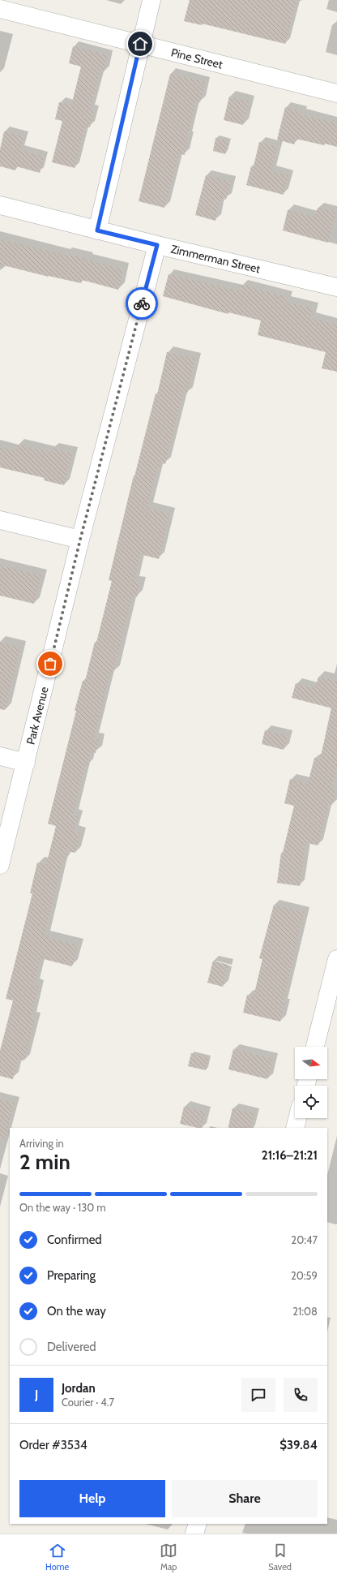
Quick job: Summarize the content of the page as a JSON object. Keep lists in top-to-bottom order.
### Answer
{
  "streets": {
    "street": ["Pine Street", "Zimmerman Street", "Park Avenue"]
  },
  "crossings": [
    ["Zimmerman Street", "Park Avenue"]
  ],
  "north": "right",
  "page": {
    "heading": ["2 min", "Arriving in", "21:16–21:21"],
    "panel": [
      "Jordan",
      "Courier · 4.7",
      "Order #3534",
      "$39.84"
    ],
    "bar": "On the way · 130 m",
    "list": [
      ["Confirmed", "20:47"],
      ["Preparing", "20:59"],
      ["On the way", "21:08"],
      "Delivered"
    ],
    "round": "J",
    "buttons": ["Help", "Share"],
    "tabs": ["Home", "Map", "Saved"]
  }
}
